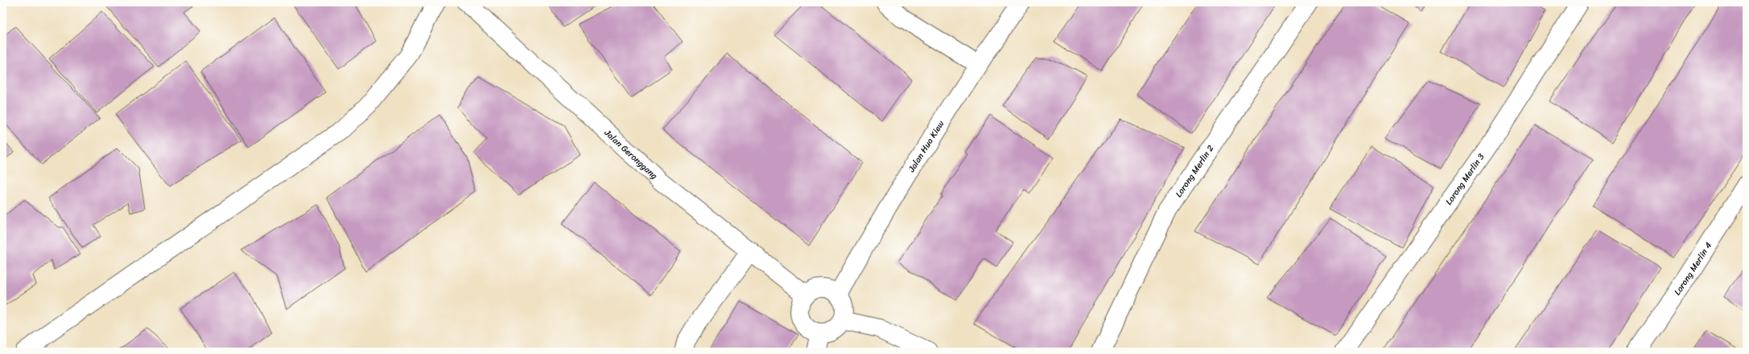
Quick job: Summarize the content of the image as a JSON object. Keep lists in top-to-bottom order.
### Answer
{
  "streets": {
    "street": [
      "Jalan Hua Kiew",
      "Jalan Geronggang",
      "Lorong Merlin 2",
      "Lorong Merlin 3",
      "Lorong Merlin 4"
    ]
  },
  "crossings": [
    ["Jalan Hua Kiew", "Jalan Geronggang"]
  ]
}
